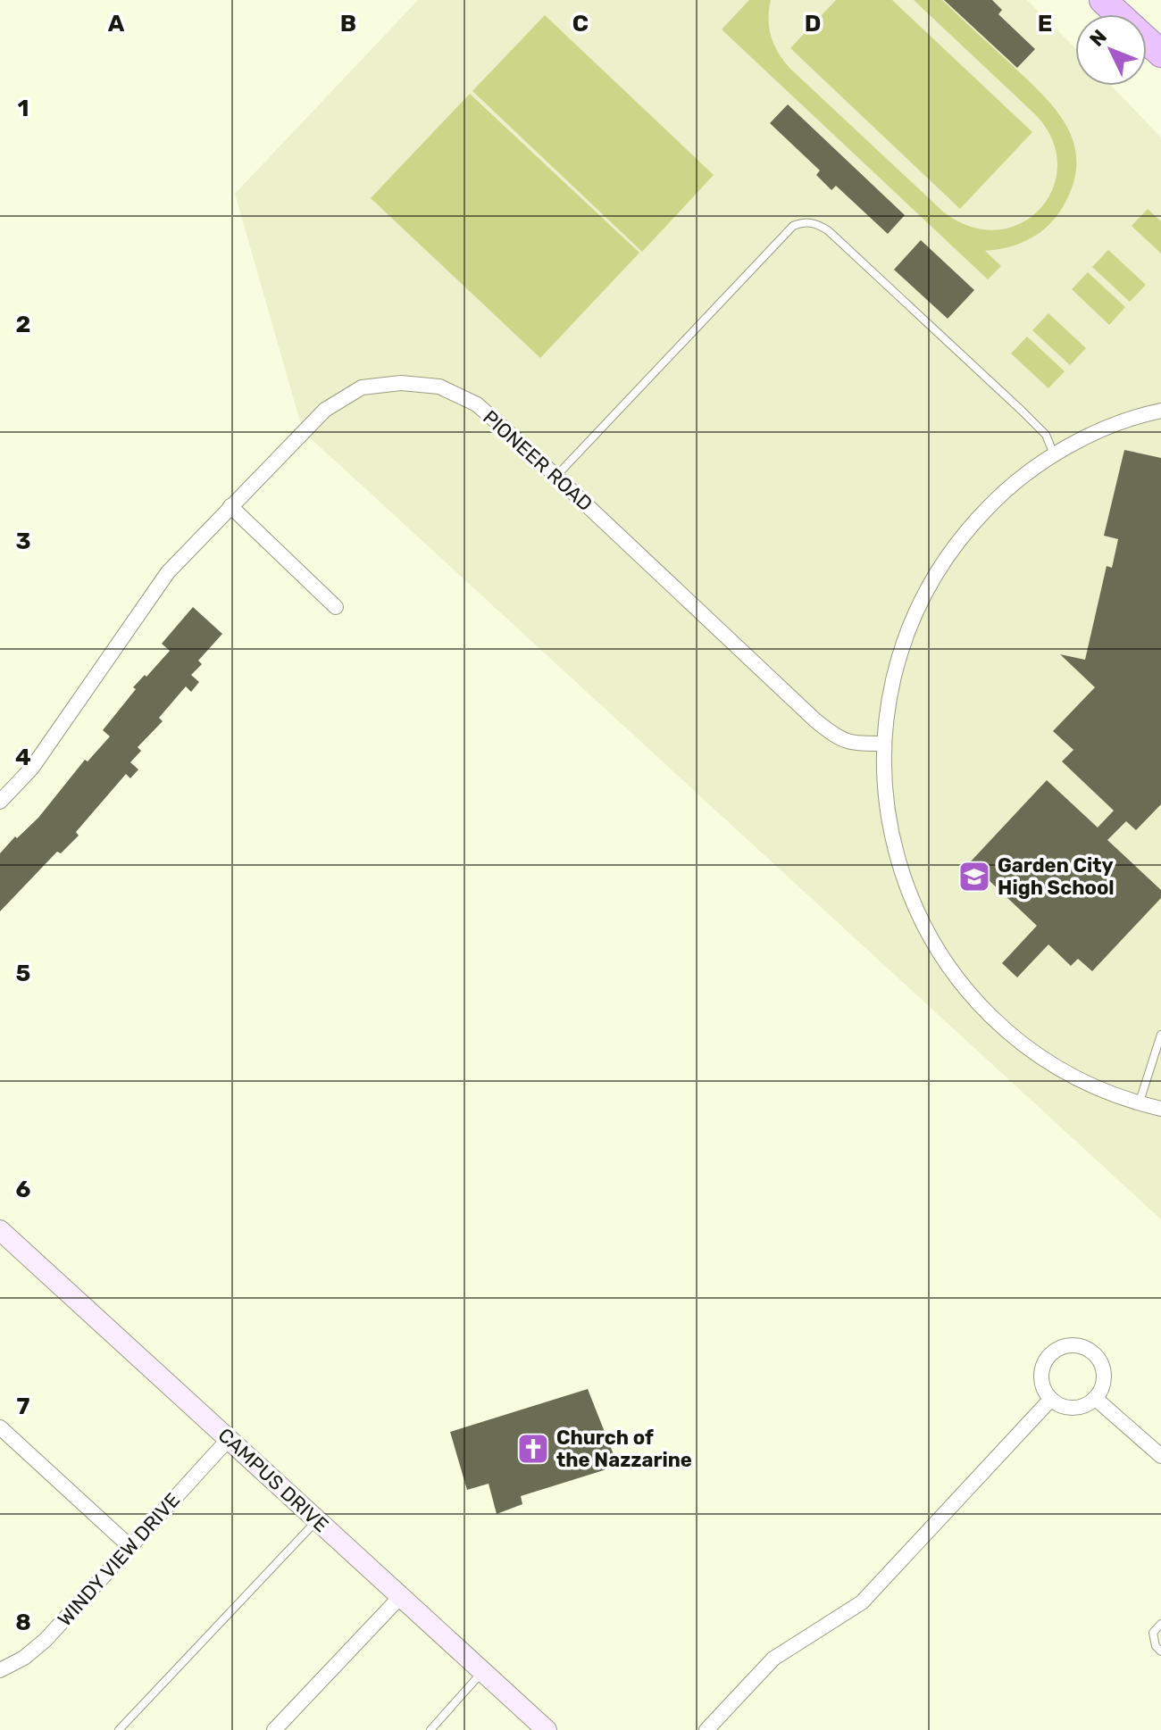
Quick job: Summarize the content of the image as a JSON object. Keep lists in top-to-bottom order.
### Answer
{
  "streets": {
    "main road": ["CAMPUS DRIVE"],
    "street": ["PIONEER ROAD", "WINDY VIEW DRIVE"]
  },
  "crossings": [
    ["CAMPUS DRIVE", "WINDY VIEW DRIVE"]
  ],
  "places": {
    "school or university": ["Garden City High School"],
    "church": ["Church of the Nazzarine"]
  },
  "north": "top left",
  "grid": {
    "columns": [
      "A",
      "B",
      "C",
      "D",
      "E"
    ],
    "rows": [
      "1",
      "2",
      "3",
      "4",
      "5",
      "6",
      "7",
      "8"
    ]
  }
}
